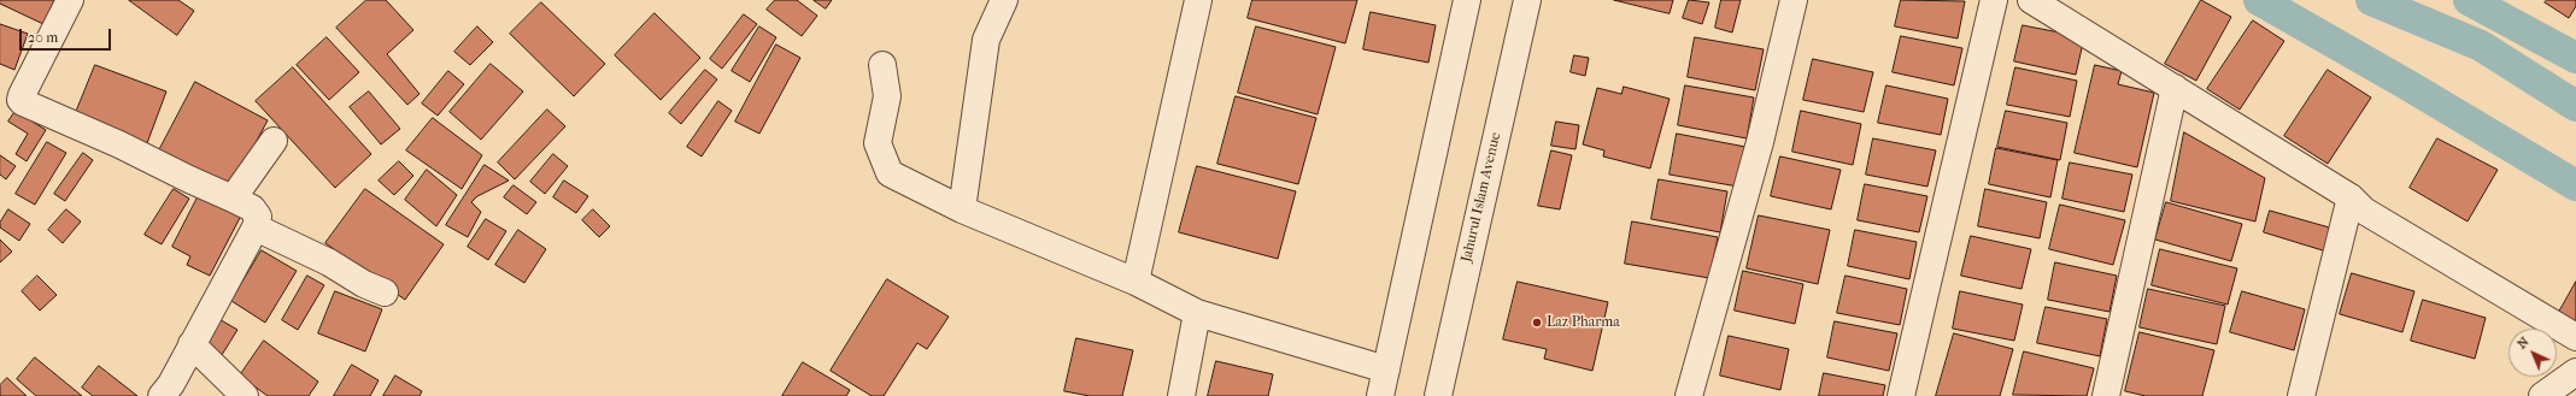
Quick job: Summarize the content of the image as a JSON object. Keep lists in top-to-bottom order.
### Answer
{
  "streets": {
    "street": ["Jahurul Islam Avenue"]
  },
  "places": ["Laz Pharma"],
  "scale_bar": "20 m",
  "north": "top left"
}
